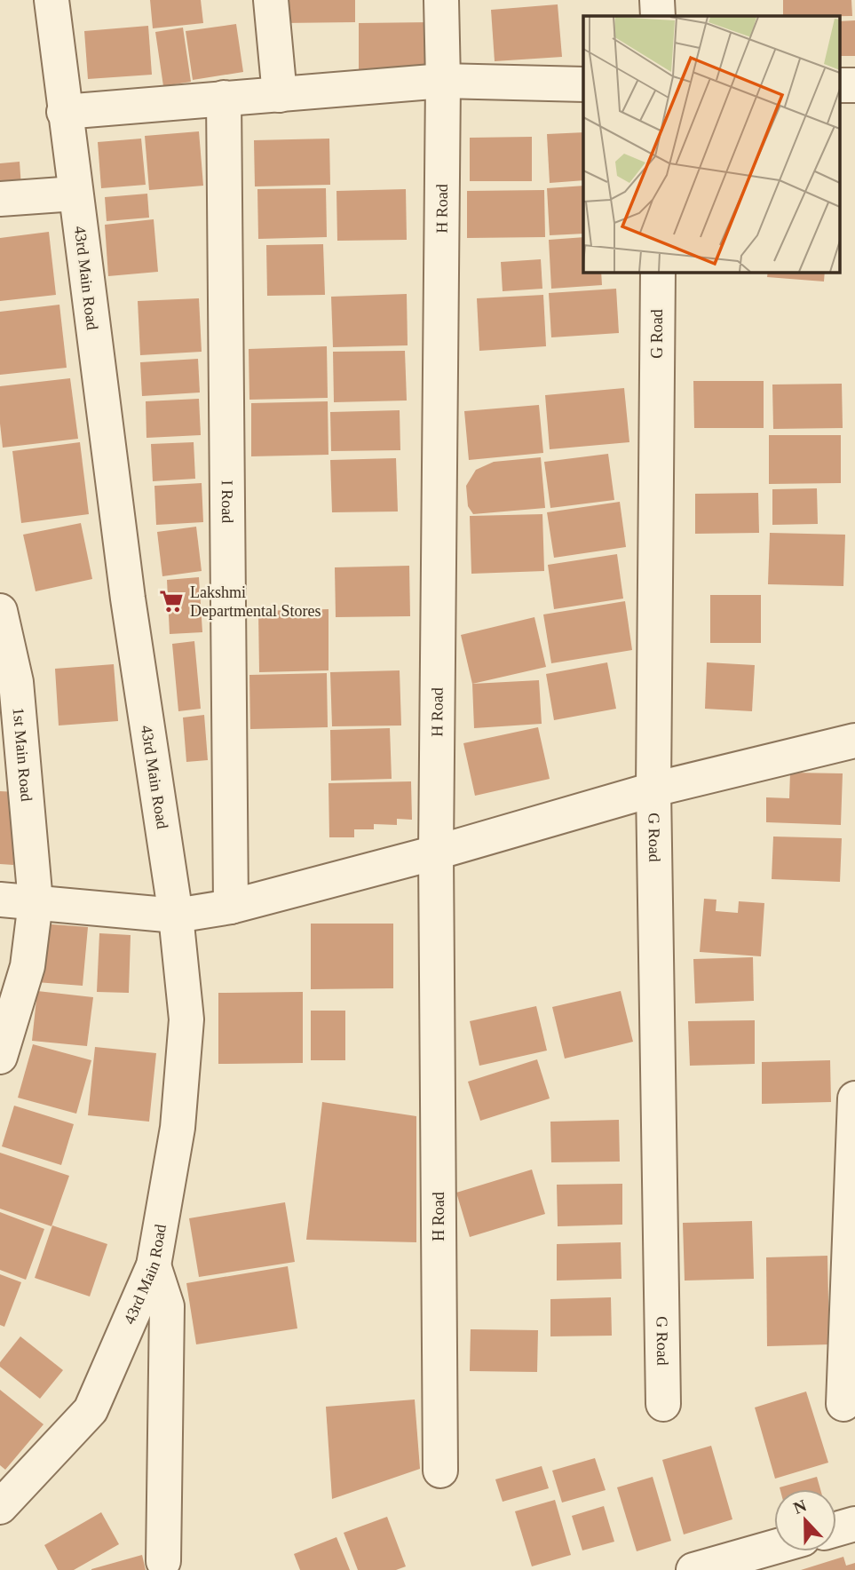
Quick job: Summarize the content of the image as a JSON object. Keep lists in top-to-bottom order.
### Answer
{
  "streets": {
    "street": [
      "H Road",
      "43rd Main Road",
      "G Road",
      "I Road",
      "1st Main Road"
    ]
  },
  "places": {
    "supermarket": ["Lakshmi Departmental Stores"]
  },
  "north": "top"
}
